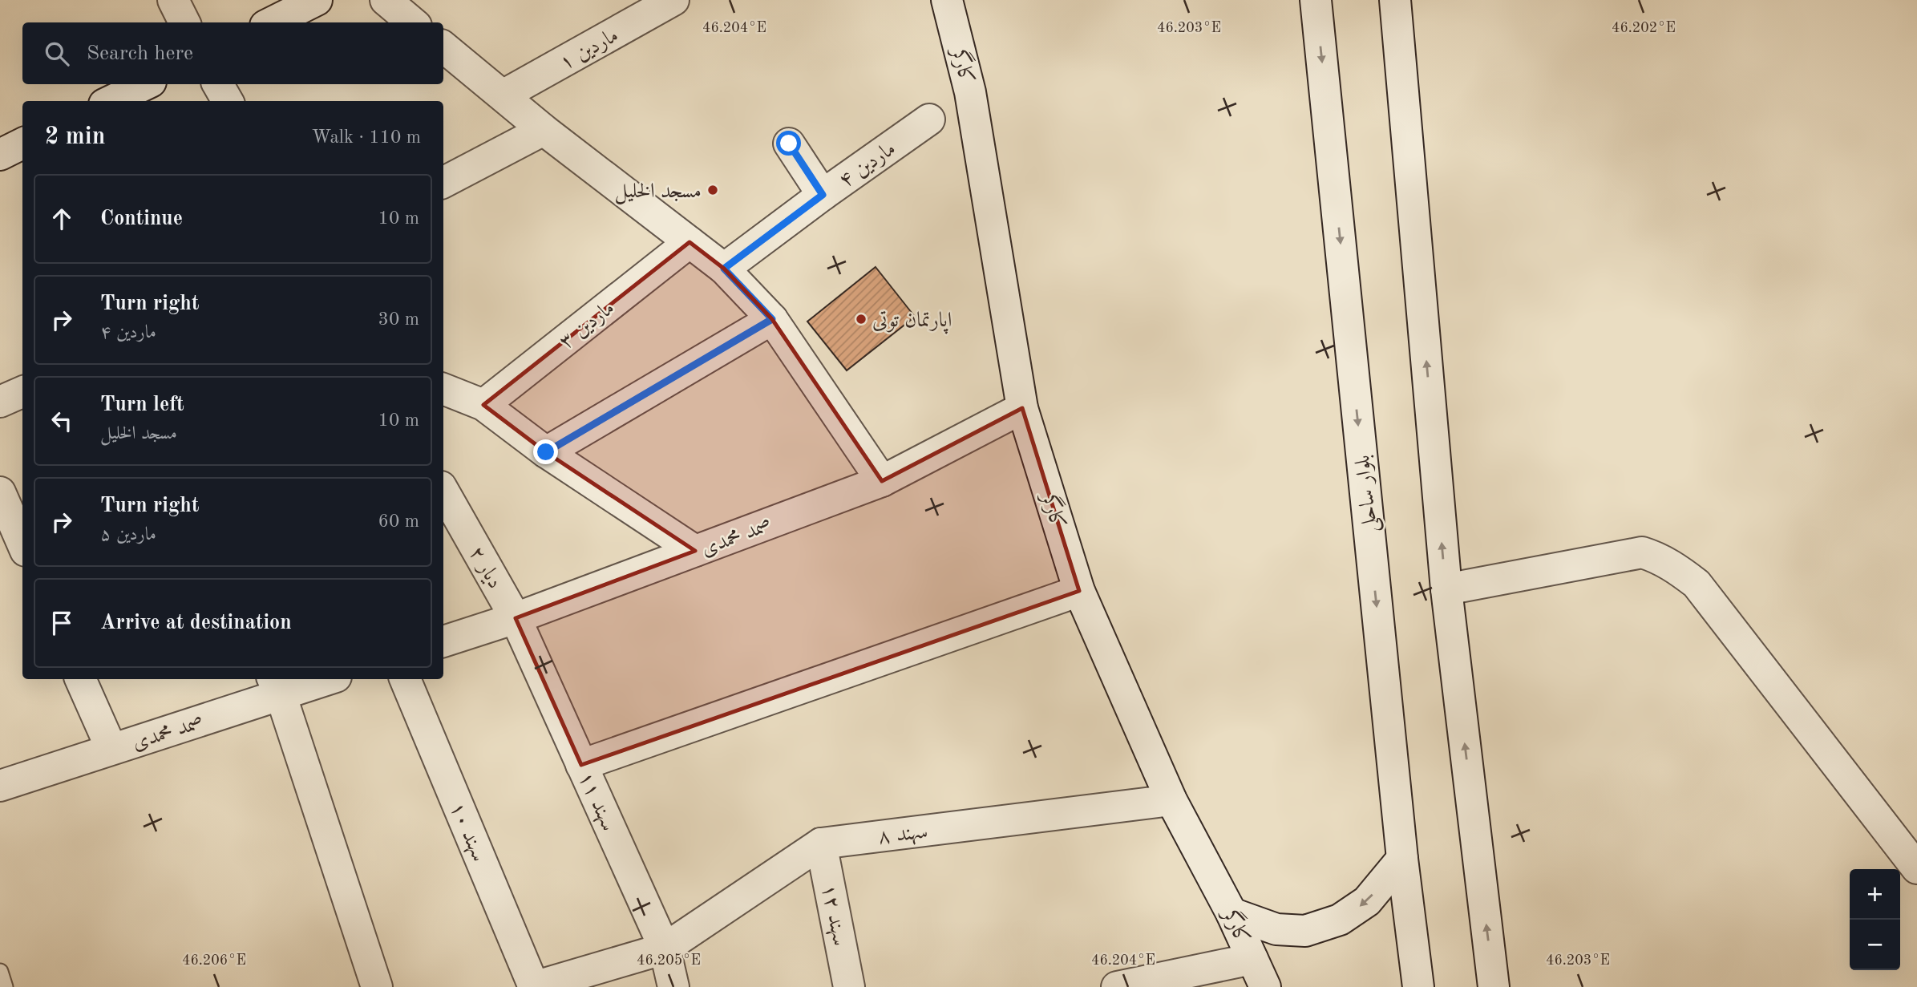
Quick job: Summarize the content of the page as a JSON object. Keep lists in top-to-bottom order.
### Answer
{
  "streets": {
    "street": [
      "ماردین ۱",
      "کارگر",
      "ماردین ۴",
      "ماردین ۳",
      "بلوار ساحلی",
      "صمد محمدی",
      "دیار ۲",
      "سهند ۱۱",
      "سهند ۱۰",
      "سهند ۸",
      "سهند ۱۲"
    ]
  },
  "crossings": [
    ["کارگر", "صمد محمدی"],
    ["کارگر", "سهند ۸"],
    ["صمد محمدی", "دیار ۲"],
    ["صمد محمدی", "سهند ۱۱"],
    ["دیار ۲", "سهند ۱۱"],
    ["سهند ۱۱", "سهند ۸"],
    ["سهند ۱۰", "سهند ۸"],
    ["سهند ۸", "سهند ۱۲"]
  ],
  "places": ["مسجد الخلیل", "اپارتمان توتی"],
  "page": {
    "search": "Search here",
    "heading": ["2 min", "Walk · 110 m"],
    "list": [
      ["Continue", "10 m"],
      ["Turn right", "ماردین ۴", "30 m"],
      ["Turn left", "مسجد الخلیل", "10 m"],
      ["Turn right", "ماردین ۵", "60 m"],
      "Arrive at destination"
    ],
    "map_buttons": ["+", "−"]
  },
  "coordinates": [
    "46.202°E",
    "46.204°E",
    "46.203°E",
    "46.206°E",
    "46.205°E"
  ]
}
